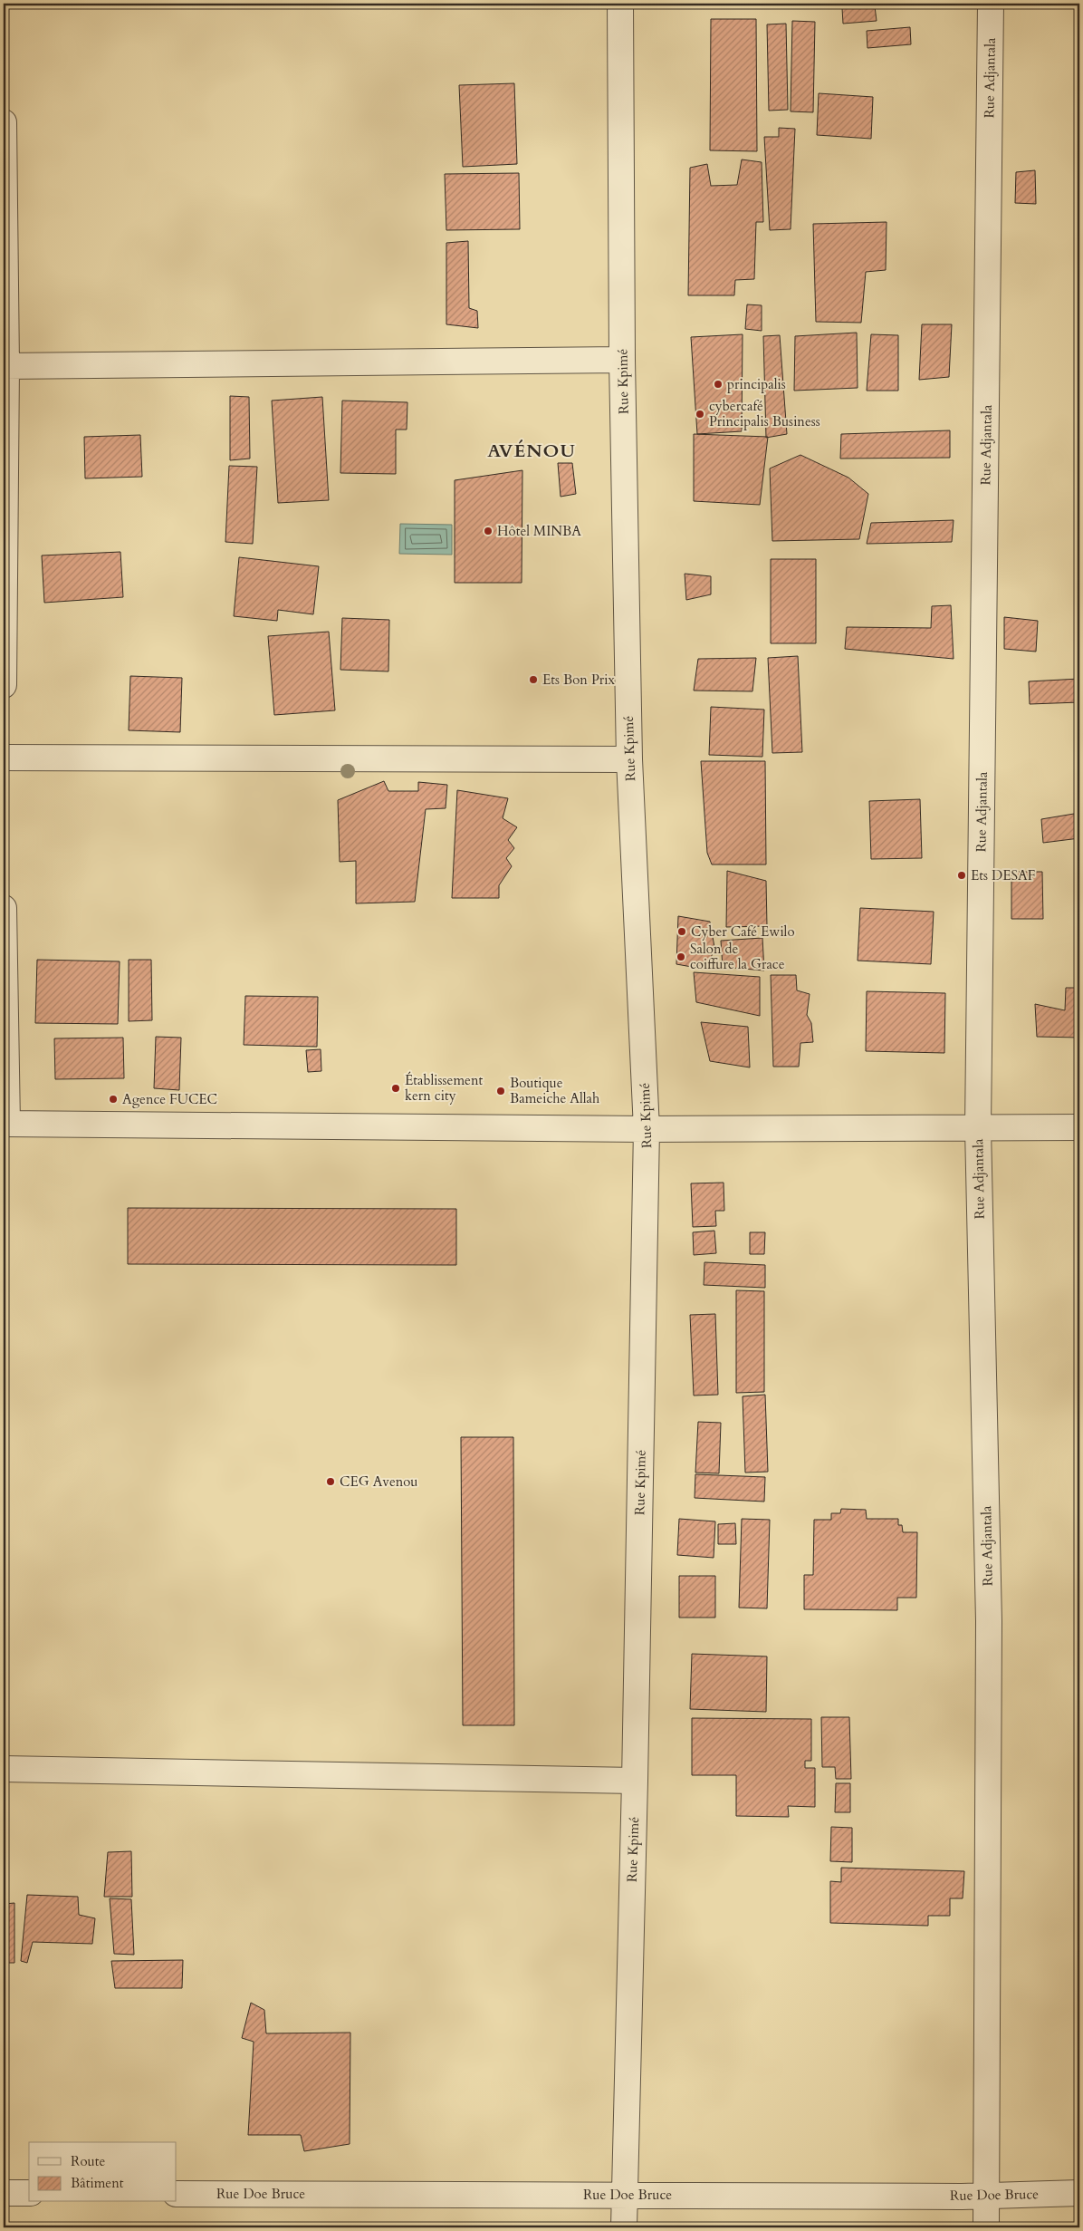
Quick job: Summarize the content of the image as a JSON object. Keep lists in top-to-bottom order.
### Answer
{
  "streets": {
    "street": ["Rue Adjantala", "Rue Kpimé", "Rue Doe Bruce"]
  },
  "crossings": [
    ["Rue Adjantala", "Rue Doe Bruce"],
    ["Rue Kpimé", "Rue Doe Bruce"]
  ],
  "districts": ["AVÉNOU"],
  "places": [
    "principalis",
    "cybercafé Principalis Business",
    "Hôtel MINBA",
    "Ets Bon Prix",
    "Ets DESAF",
    "Cyber Café Ewilo",
    "Salon de coiffure la Grace",
    "Établissement kern city",
    "Boutique Bameiche Allah",
    "Agence FUCEC",
    "CEG Avenou"
  ],
  "legend": ["Route", "Bâtiment"]
}
